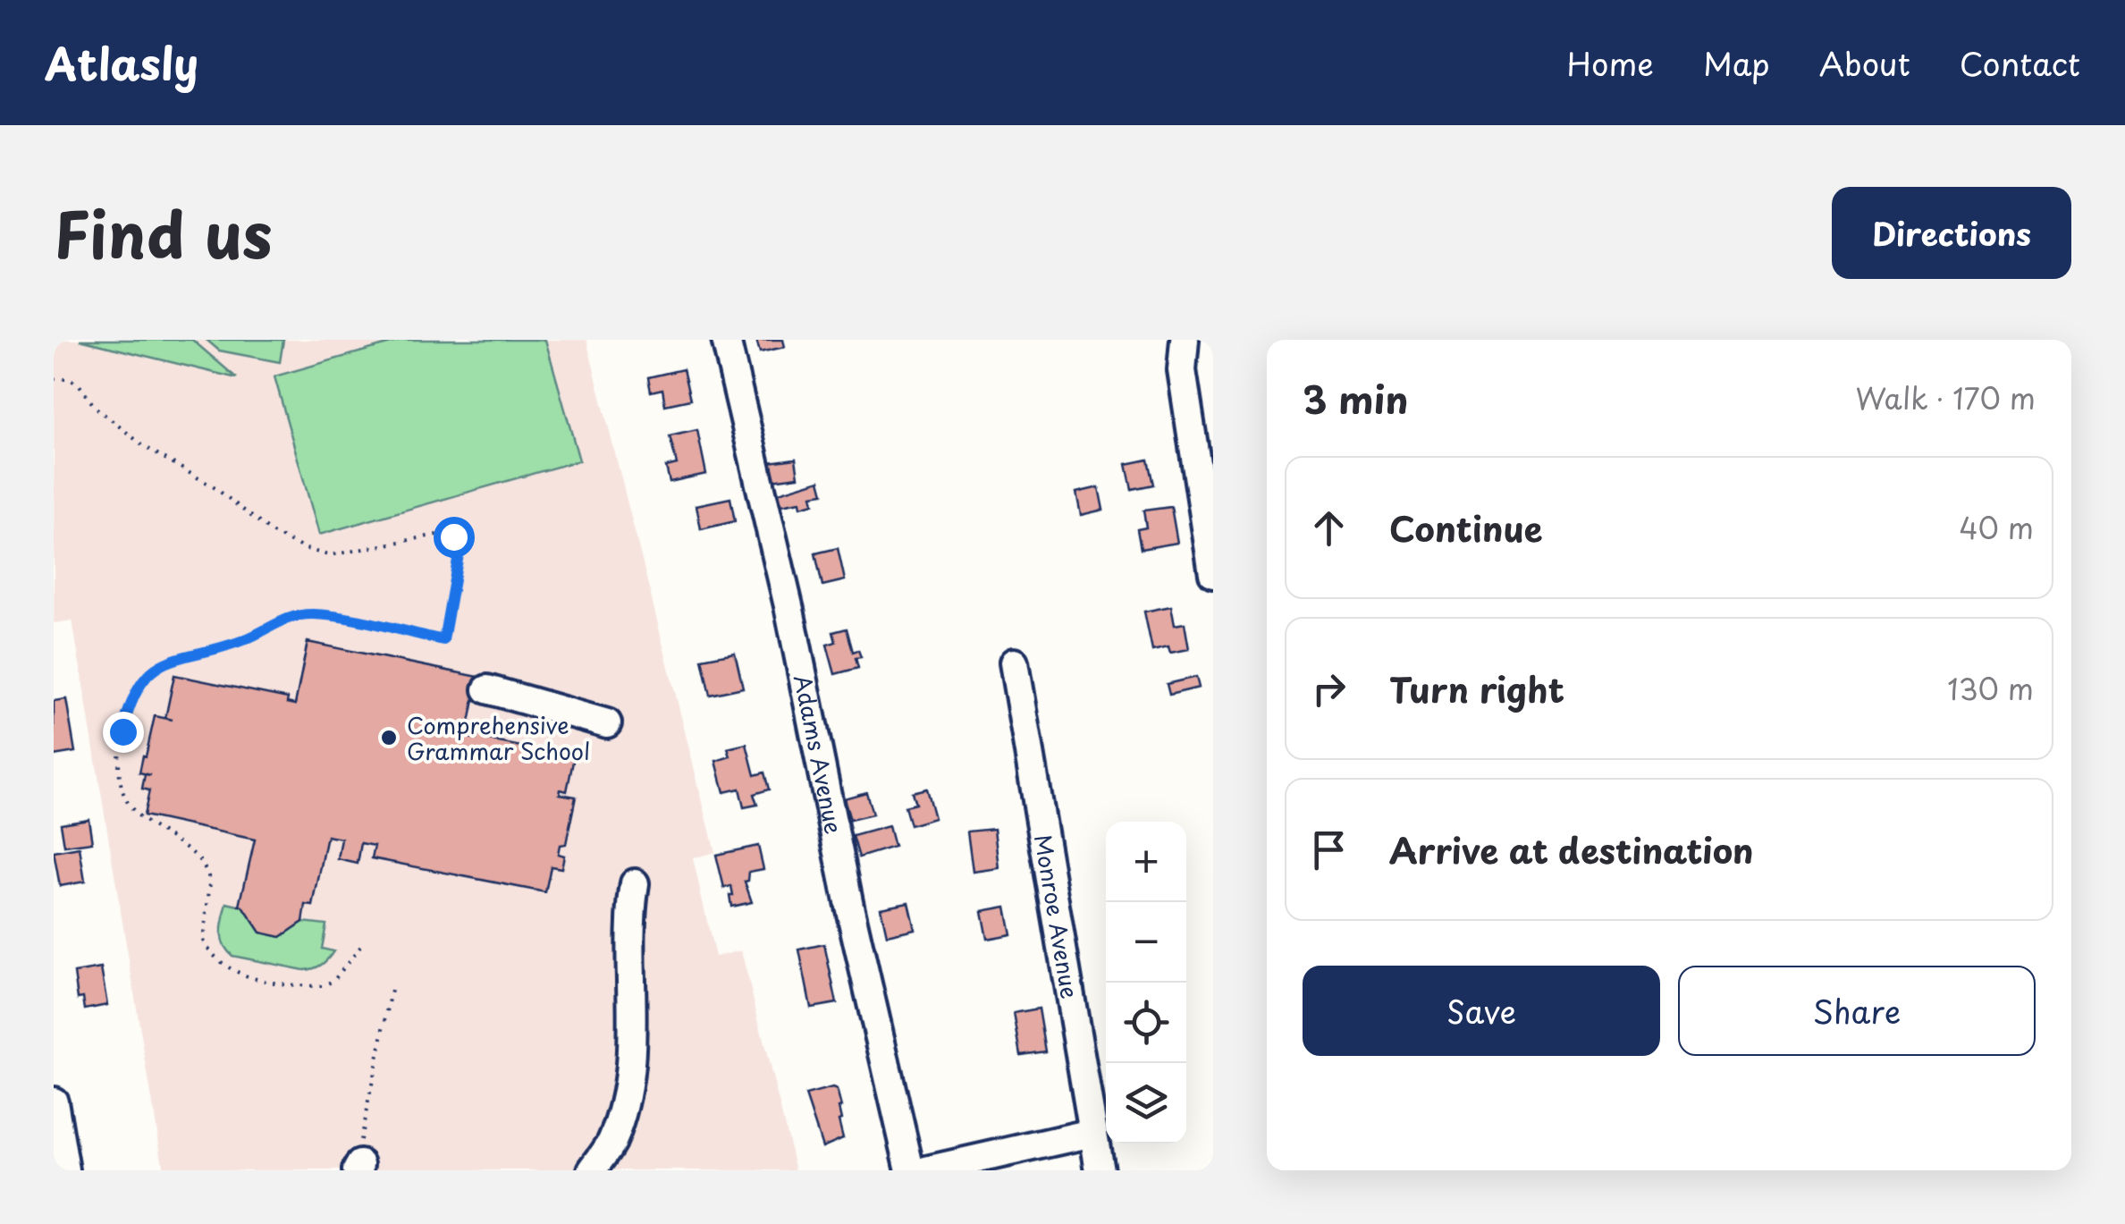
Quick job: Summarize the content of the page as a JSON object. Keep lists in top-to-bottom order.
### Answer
{
  "streets": {
    "street": ["Adams Avenue", "Monroe Avenue"]
  },
  "places": ["Comprehensive Grammar School"],
  "page": {
    "header": "Atlasly",
    "nav": [
      "Home",
      "Map",
      "About",
      "Contact"
    ],
    "title": "Find us",
    "buttons": [
      "Directions",
      ["Save", "Share"]
    ],
    "heading": ["3 min", "Walk · 170 m"],
    "list": [
      ["Continue", "40 m"],
      ["Turn right", "130 m"],
      "Arrive at destination"
    ],
    "map_buttons": ["+", "−"]
  }
}
